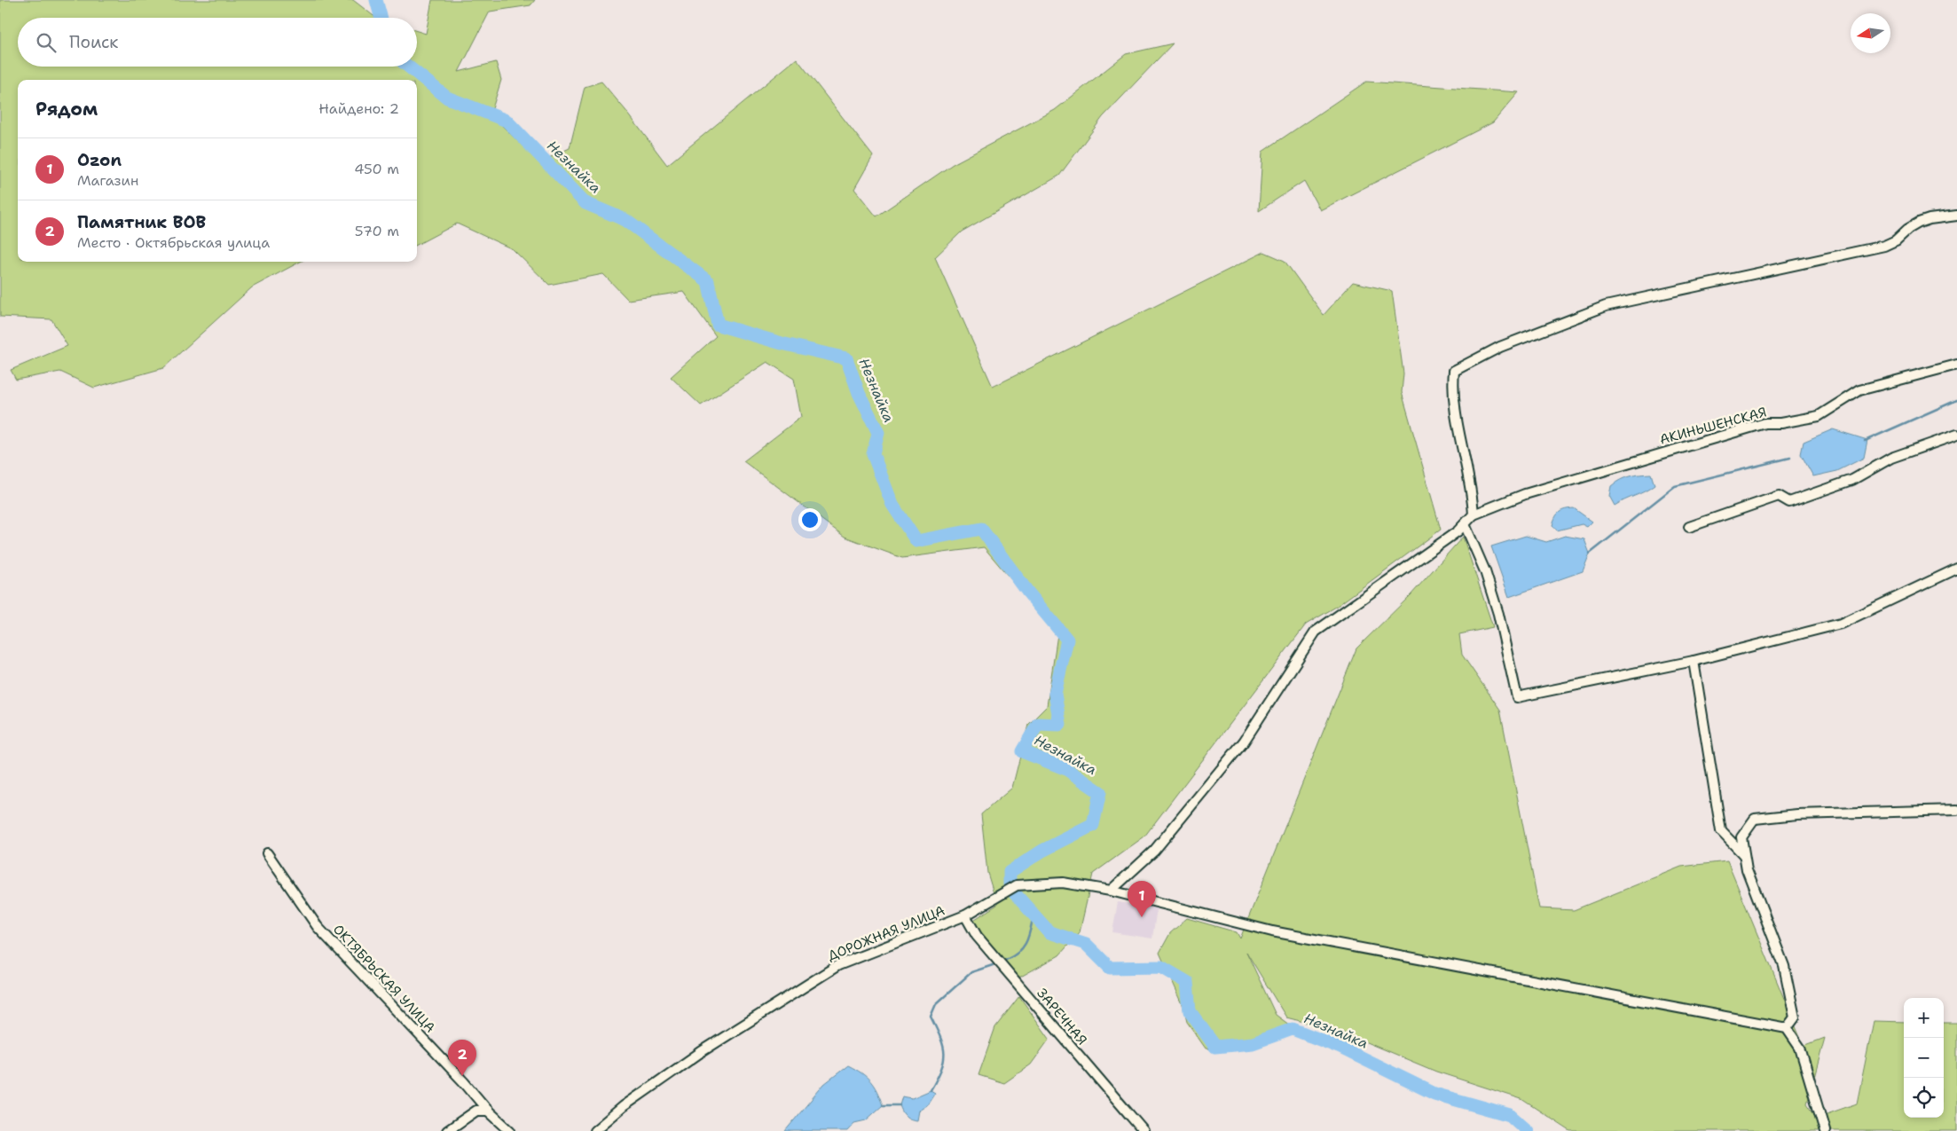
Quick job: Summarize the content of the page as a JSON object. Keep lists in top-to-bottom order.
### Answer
{
  "streets": {
    "street": [
      "АКИНЬШЕНСКАЯ",
      "ДОРОЖНАЯ УЛИЦА",
      "ОКТЯБРЬСКАЯ УЛИЦА",
      "ЗАРЕЧНАЯ"
    ]
  },
  "crossings": [
    ["ДОРОЖНАЯ УЛИЦА", "ЗАРЕЧНАЯ"]
  ],
  "water": ["Незнайка"],
  "north": "left",
  "page": {
    "search": "Поиск",
    "heading": ["Рядом", "Найдено: 2"],
    "list": [
      {
        "mark": "1",
        "name": "Ozon",
        "note": "Магазин",
        "value": "450 m"
      },
      {
        "mark": "2",
        "name": "Памятник ВОВ",
        "note": "Место · Октябрьская улица",
        "value": "570 m"
      }
    ],
    "pins": ["1", "2"],
    "map_buttons": ["+", "−"]
  }
}
